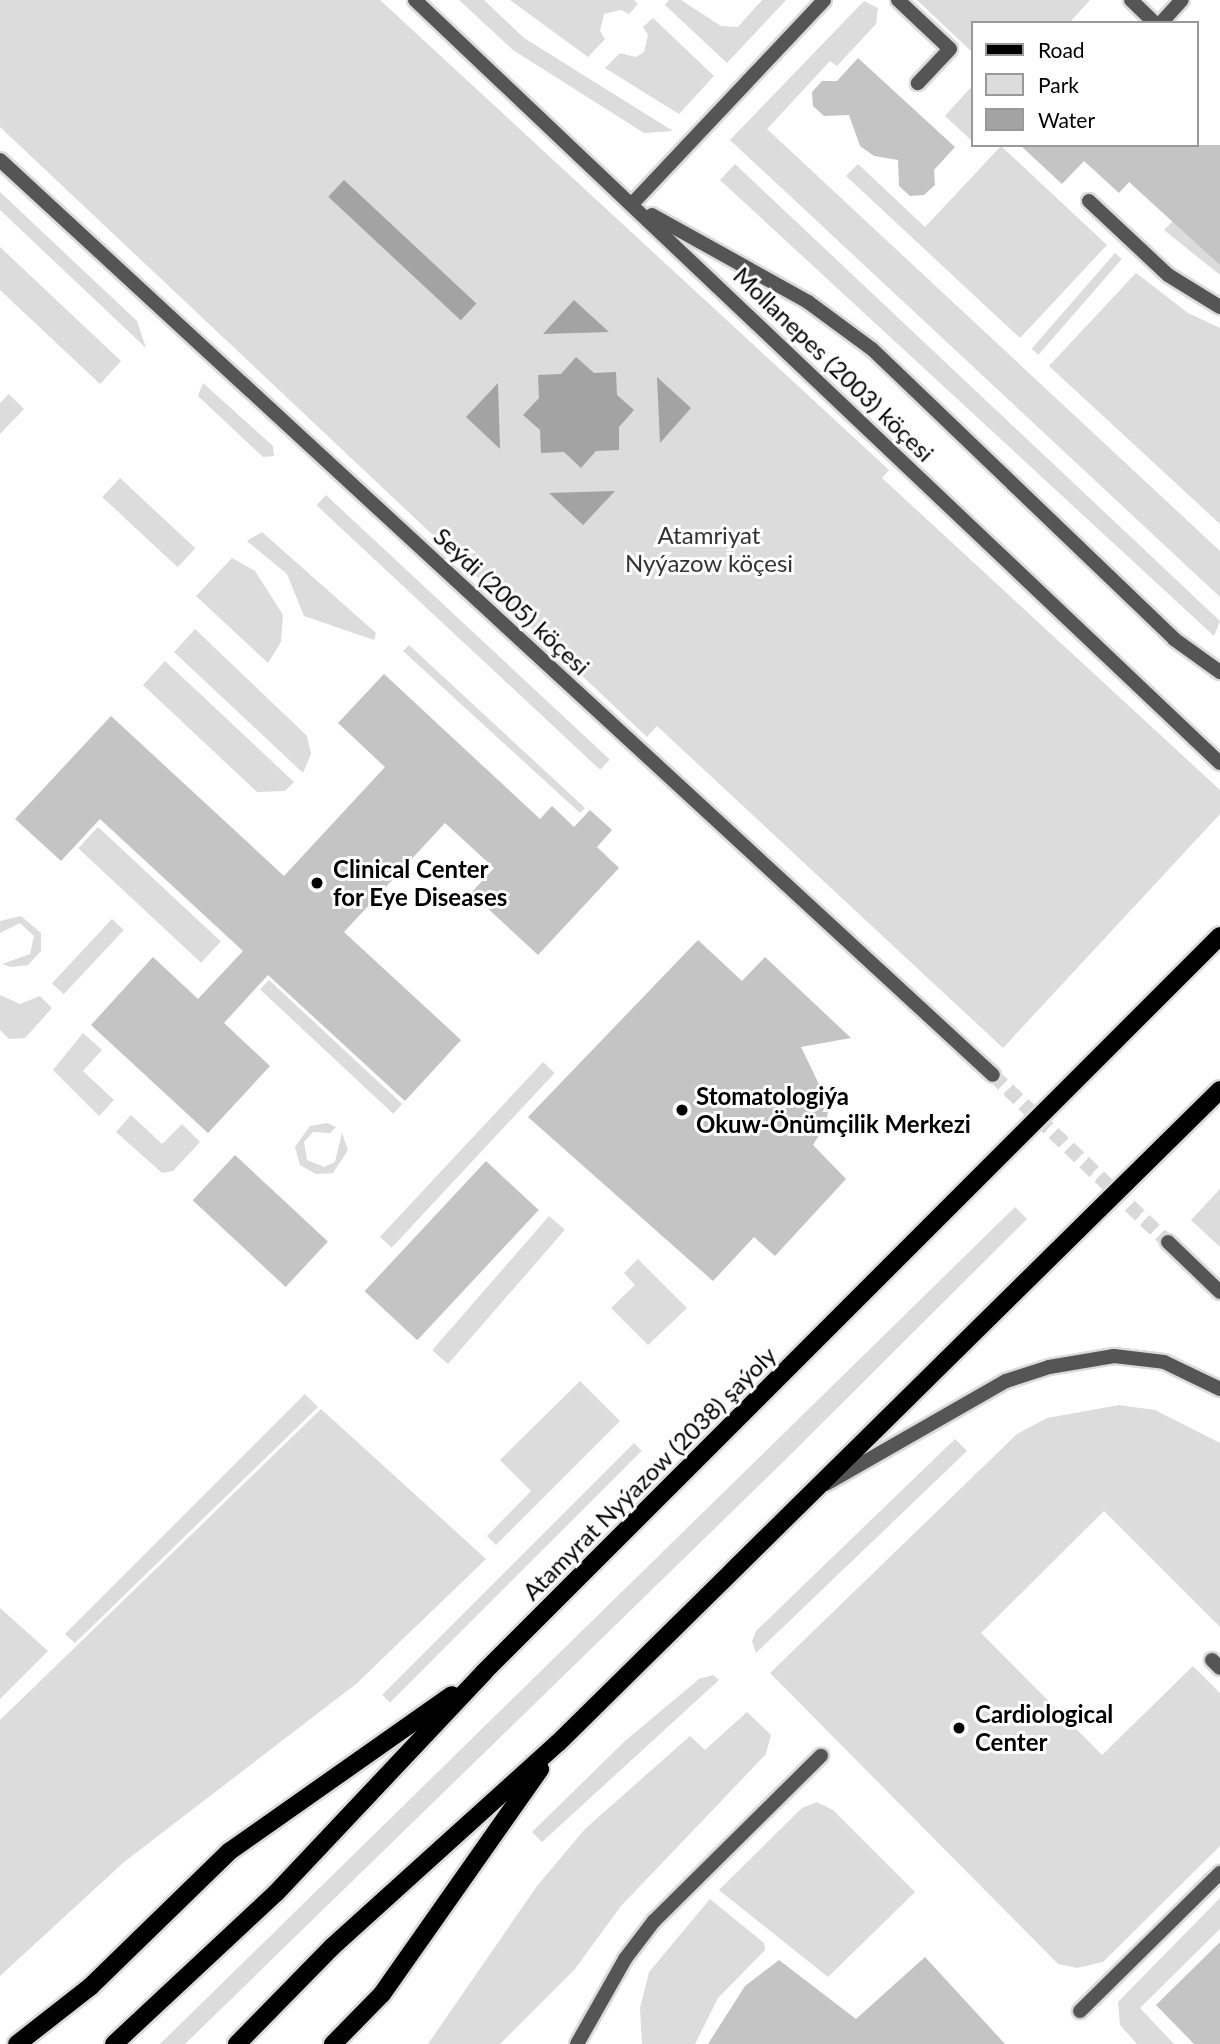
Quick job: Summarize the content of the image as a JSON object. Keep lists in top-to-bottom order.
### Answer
{
  "streets": {
    "main road": ["Atamyrat Nyýazow (2038) şaýoly"],
    "street": ["Mollanepes (2003) köçesi", "Seýdi (2005) köçesi"]
  },
  "parks": ["Atamriyat Nyýazow köçesi"],
  "places": ["Clinical Center for Eye Diseases", "Stomatologiýa Okuw-Önümçilik Merkezi", "Cardiological Center"],
  "legend": ["Road", "Park", "Water"]
}
